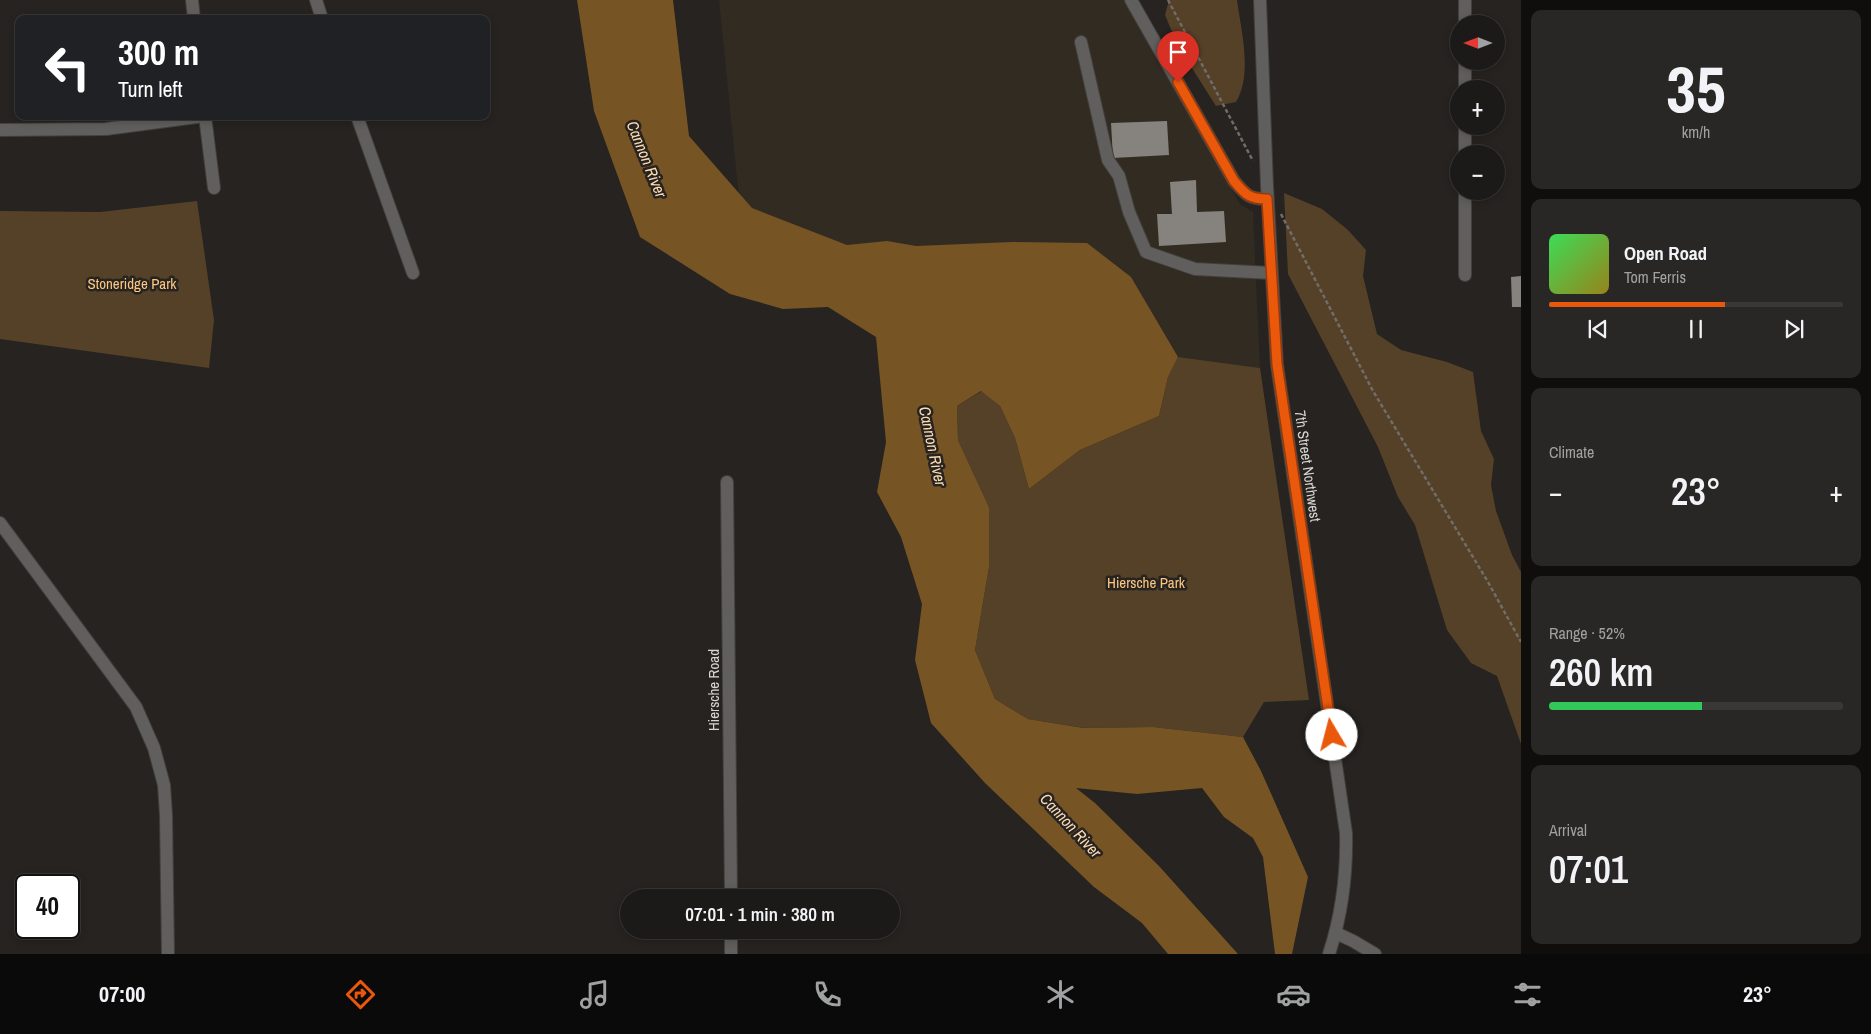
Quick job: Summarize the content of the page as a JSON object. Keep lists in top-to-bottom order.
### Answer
{
  "streets": {
    "street": ["7th Street Northwest", "Hiersche Road"]
  },
  "water": ["Cannon River"],
  "parks": ["Stoneridge Park", "Hiersche Park"],
  "north": "left",
  "page": {
    "tile": [
      ["35", "km/h"],
      "Climate",
      ["Range · 52%", "260 km"],
      ["Arrival", "07:01"]
    ],
    "map_buttons": ["+", "−"],
    "turn": ["300 m", "Turn left"],
    "song": ["Open Road", "Tom Ferris"],
    "heat": ["−", "23°", "+"],
    "limit": "40",
    "trip": "07:01 · 1 min · 380 m",
    "tabs": ["07:00", "23°"]
  }
}
